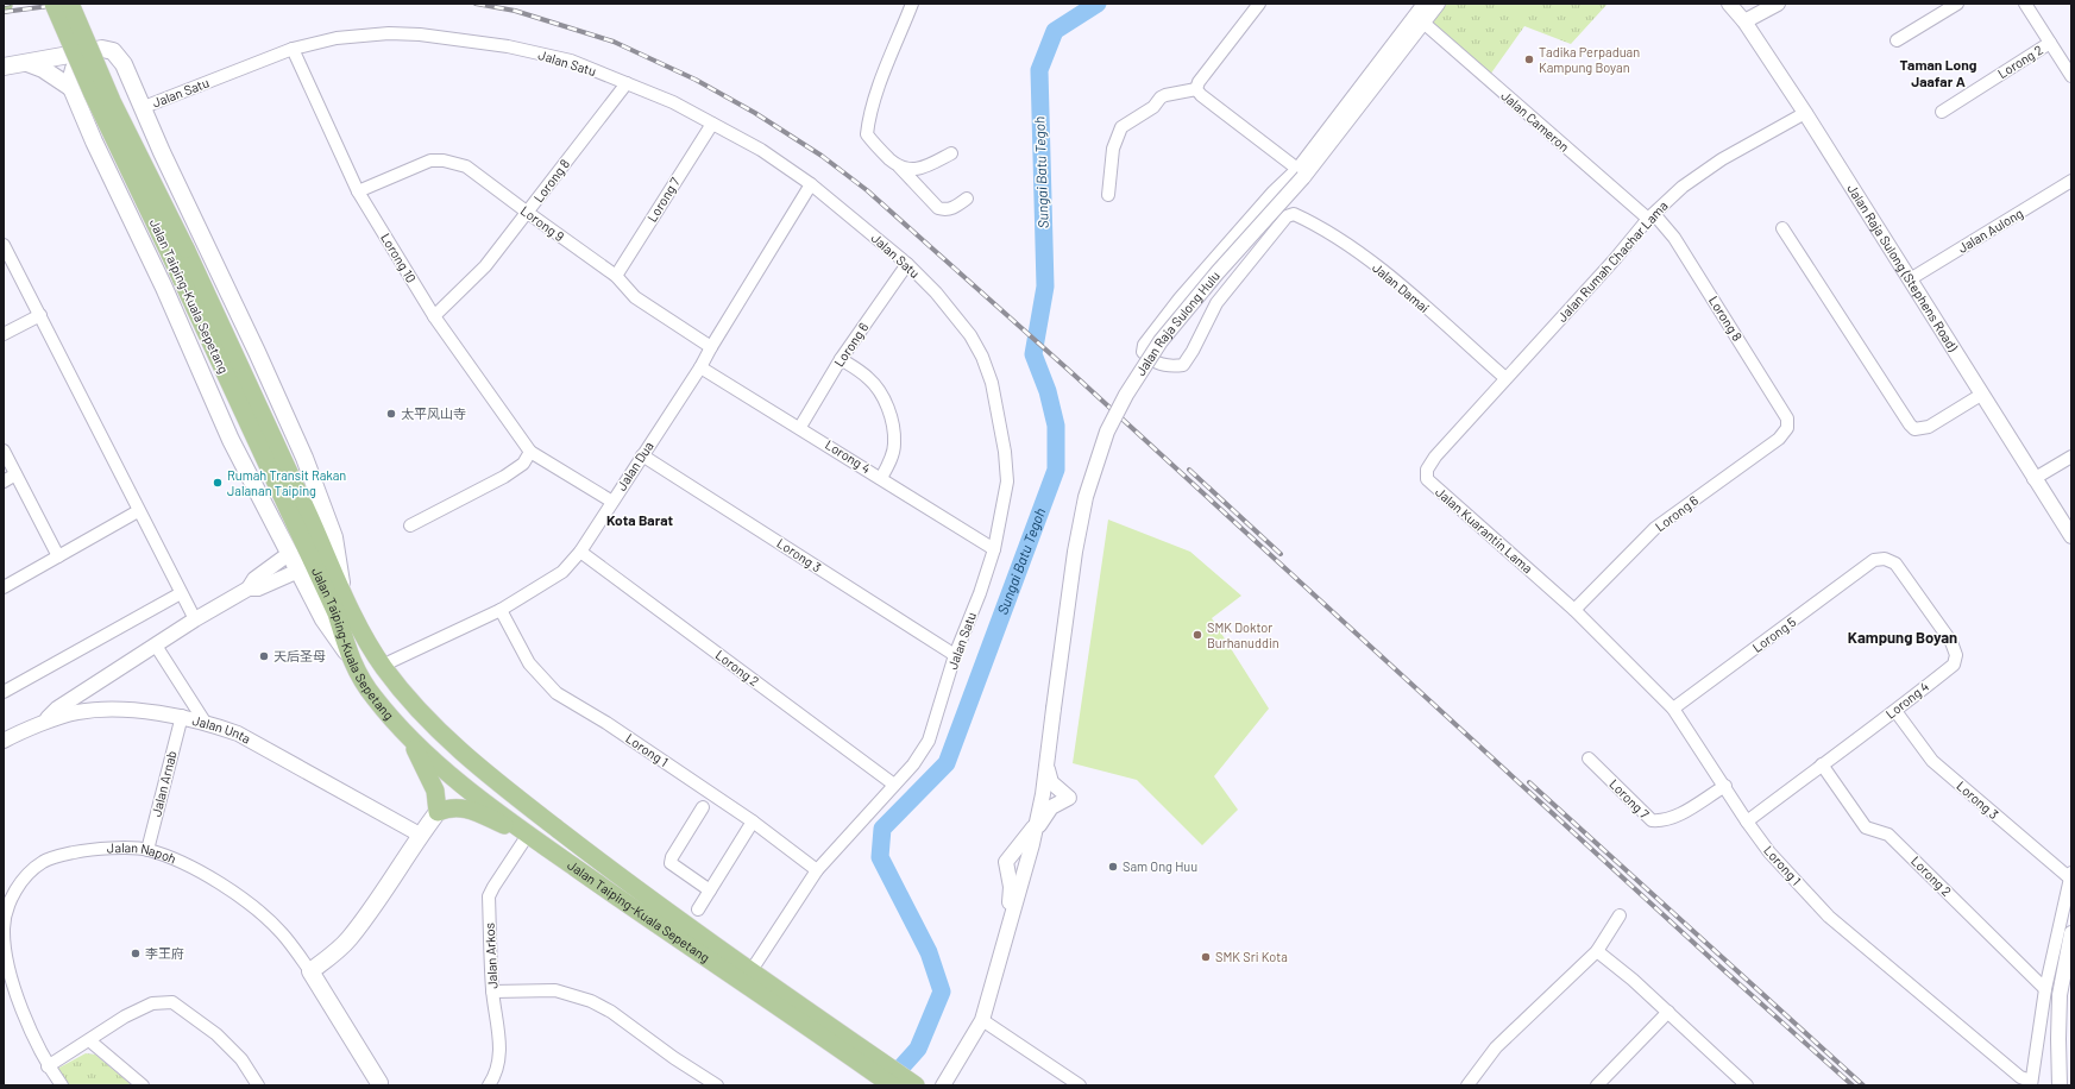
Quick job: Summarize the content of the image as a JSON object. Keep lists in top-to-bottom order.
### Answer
{
  "streets": {
    "main road": ["Jalan Taiping-Kuala Sepetang", "Jalan Napoh"],
    "street": [
      "Lorong 2",
      "Jalan Satu",
      "Jalan Cameron",
      "Lorong 8",
      "Lorong 7",
      "Lorong 9",
      "Jalan Aulong",
      "Lorong 10",
      "Jalan Rumah Chachar Lama",
      "Jalan Raja Sulong (Stephens Road)",
      "Jalan Damai",
      "Jalan Raja Sulong Hulu",
      "Lorong 6",
      "Lorong 4",
      "Jalan Dua",
      "Jalan Kuarantin Lama",
      "Lorong 3",
      "Lorong 5",
      "Jalan Unta",
      "Lorong 1",
      "Jalan Arnab",
      "Jalan Arkos"
    ]
  },
  "crossings": [
    ["Lorong 2", "Jalan Satu"],
    ["Lorong 2", "Lorong 4"],
    ["Lorong 2", "Jalan Dua"],
    ["Jalan Satu", "Lorong 8"],
    ["Jalan Satu", "Lorong 7"],
    ["Jalan Satu", "Lorong 10"],
    ["Jalan Satu", "Jalan Taiping-Kuala Sepetang"],
    ["Jalan Satu", "Lorong 6"],
    ["Jalan Satu", "Lorong 4"],
    ["Jalan Satu", "Jalan Dua"],
    ["Jalan Satu", "Lorong 3"],
    ["Jalan Satu", "Lorong 1"],
    ["Jalan Cameron", "Lorong 8"],
    ["Jalan Cameron", "Jalan Rumah Chachar Lama"],
    ["Jalan Cameron", "Jalan Raja Sulong Hulu"],
    ["Lorong 8", "Lorong 9"],
    ["Lorong 8", "Lorong 10"],
    ["Lorong 8", "Jalan Rumah Chachar Lama"],
    ["Lorong 8", "Lorong 6"],
    ["Lorong 7", "Lorong 9"],
    ["Lorong 7", "Lorong 1"],
    ["Lorong 9", "Lorong 10"],
    ["Lorong 9", "Jalan Dua"],
    ["Jalan Aulong", "Jalan Raja Sulong (Stephens Road)"],
    ["Lorong 10", "Jalan Dua"],
    ["Jalan Rumah Chachar Lama", "Jalan Raja Sulong (Stephens Road)"],
    ["Jalan Rumah Chachar Lama", "Jalan Damai"],
    ["Jalan Rumah Chachar Lama", "Jalan Kuarantin Lama"],
    ["Jalan Damai", "Jalan Raja Sulong Hulu"],
    ["Jalan Damai", "Jalan Kuarantin Lama"],
    ["Jalan Taiping-Kuala Sepetang", "Jalan Dua"],
    ["Jalan Taiping-Kuala Sepetang", "Jalan Arkos"],
    ["Lorong 6", "Lorong 4"],
    ["Lorong 6", "Jalan Kuarantin Lama"],
    ["Lorong 6", "Lorong 1"],
    ["Lorong 4", "Jalan Dua"],
    ["Lorong 4", "Lorong 3"],
    ["Lorong 4", "Lorong 5"],
    ["Lorong 4", "Lorong 1"],
    ["Jalan Dua", "Lorong 3"],
    ["Jalan Dua", "Lorong 1"],
    ["Jalan Kuarantin Lama", "Lorong 1"],
    ["Lorong 5", "Lorong 1"],
    ["Jalan Unta", "Jalan Arnab"],
    ["Jalan Arnab", "Jalan Napoh"]
  ],
  "districts": ["Taman Long Jaafar A", "Kota Barat", "Kampung Boyan"],
  "water": ["Sungai Batu Tegoh"],
  "places": [
    "Tadika Perpaduan Kampung Boyan",
    "太平风山寺",
    "Rumah Transit Rakan Jalanan Taiping",
    "SMK Doktor Burhanuddin",
    "天后圣母",
    "Sam Ong Huu",
    "李王府",
    "SMK Sri Kota"
  ]
}
